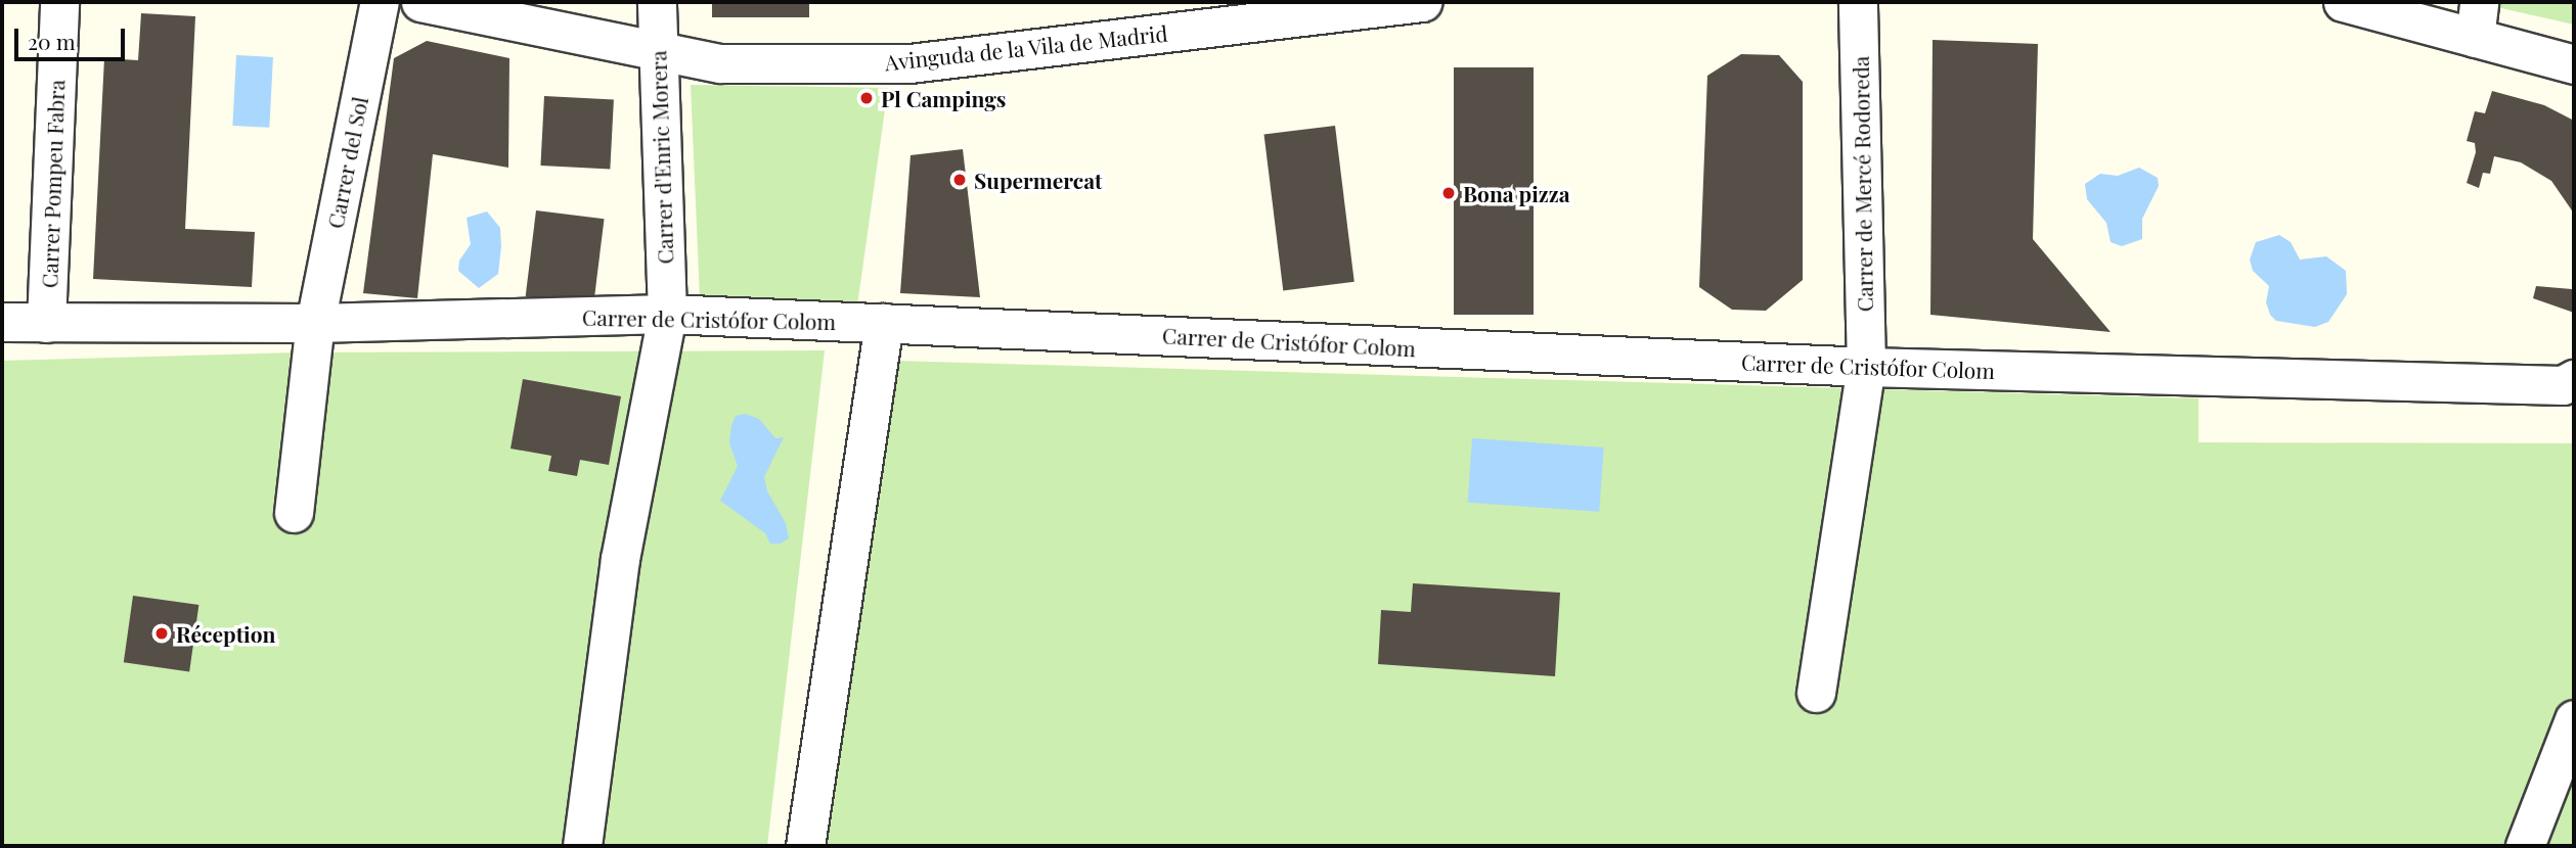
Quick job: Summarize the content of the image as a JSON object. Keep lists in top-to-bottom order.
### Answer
{
  "streets": {
    "street": [
      "Avinguda de la Vila de Madrid",
      "Carrer d'Enric Morera",
      "Carrer del Sol",
      "Carrer Pompeu Fabra",
      "Carrer de Mercé Rodoreda",
      "Carrer de Cristófor Colom"
    ]
  },
  "crossings": [
    ["Avinguda de la Vila de Madrid", "Carrer d'Enric Morera"],
    ["Carrer d'Enric Morera", "Carrer de Cristófor Colom"],
    ["Carrer del Sol", "Carrer de Cristófor Colom"],
    ["Carrer Pompeu Fabra", "Carrer de Cristófor Colom"],
    ["Carrer de Mercé Rodoreda", "Carrer de Cristófor Colom"]
  ],
  "places": [
    "Pl Campings",
    "Supermercat",
    "Bona pizza",
    "Réception"
  ],
  "scale_bar": "20 m"
}
